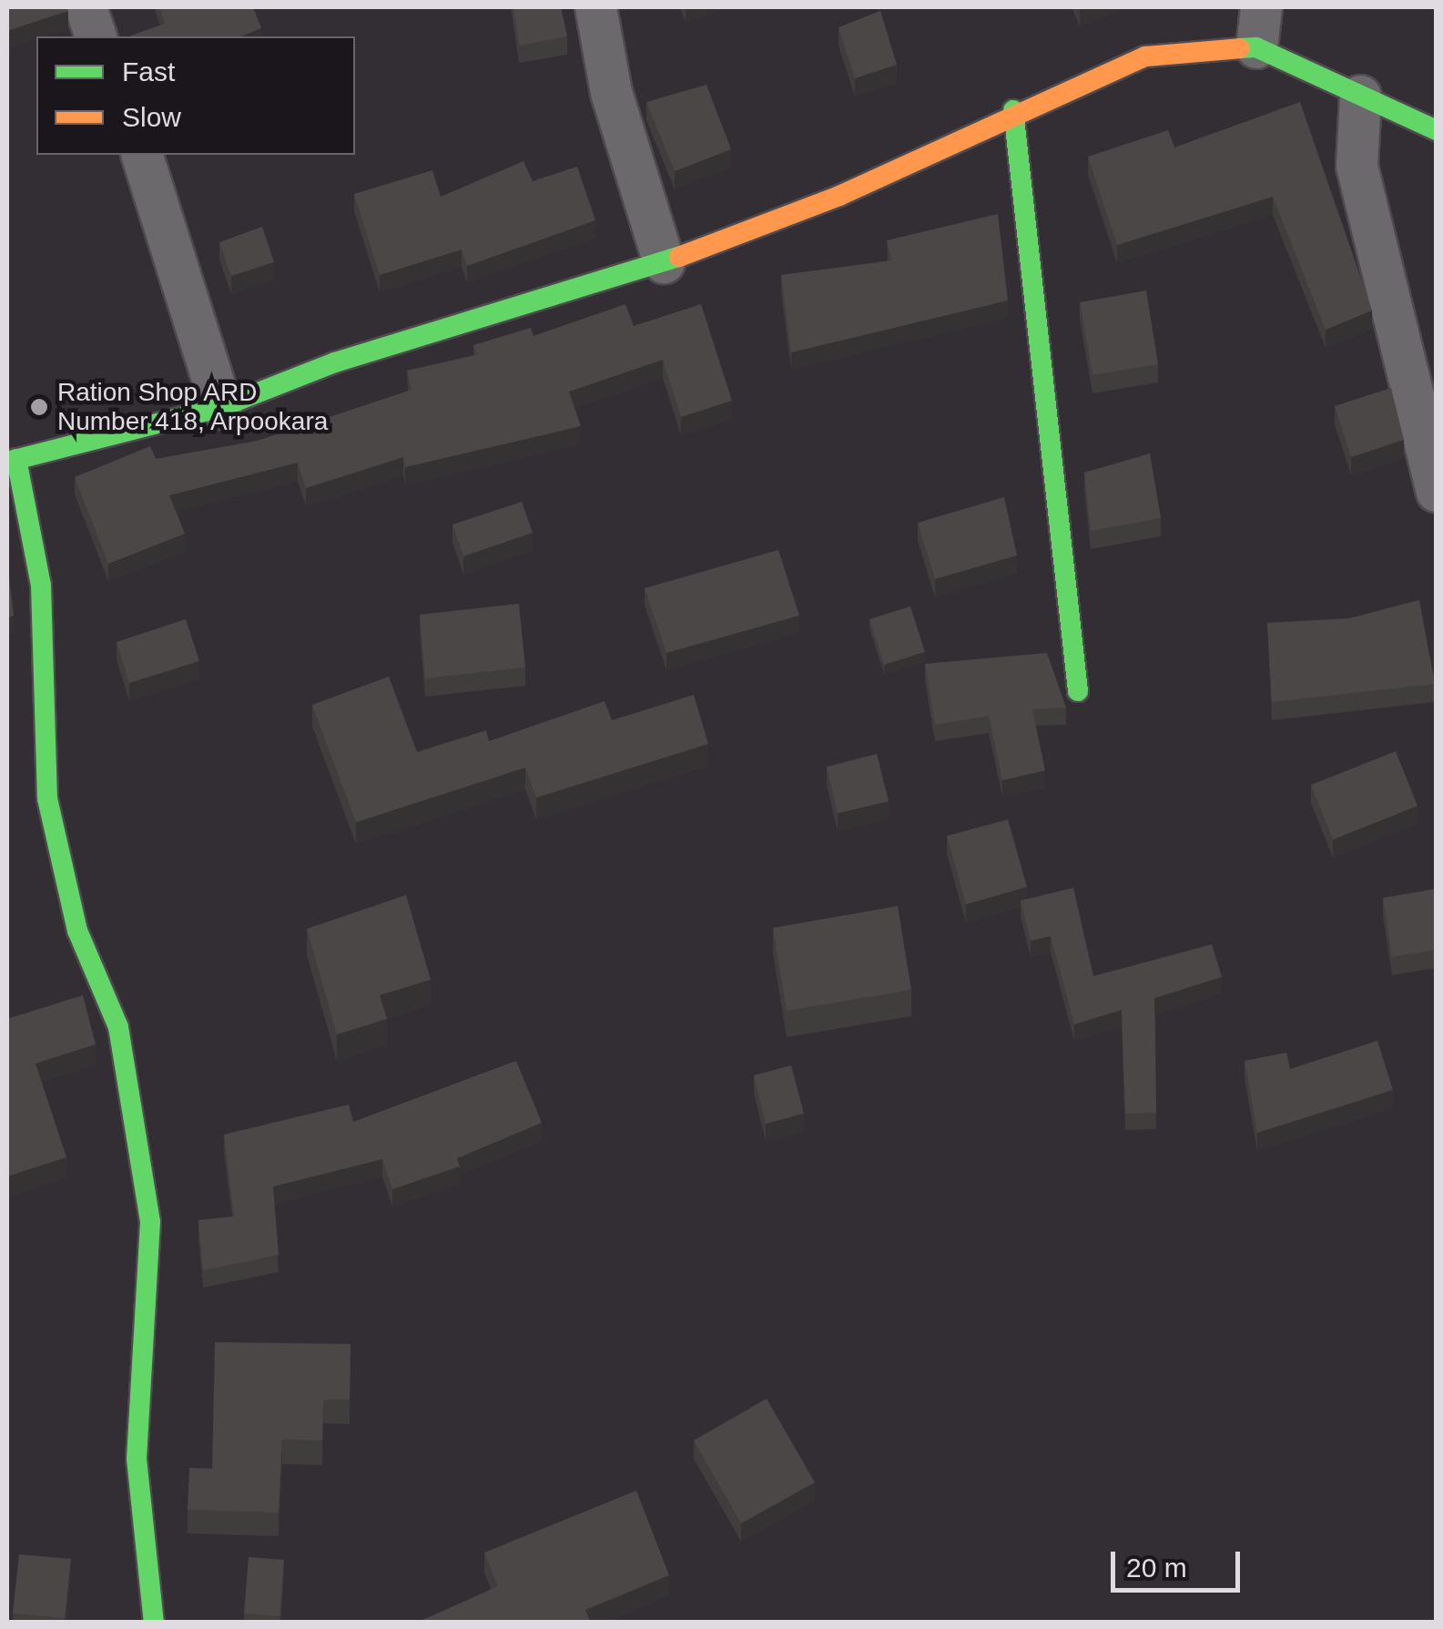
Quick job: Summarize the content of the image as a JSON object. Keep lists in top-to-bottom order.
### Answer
{
  "places": ["Ration Shop ARD Number 418, Arpookara"],
  "legend": ["Fast", "Slow"],
  "scale_bar": "20 m"
}
